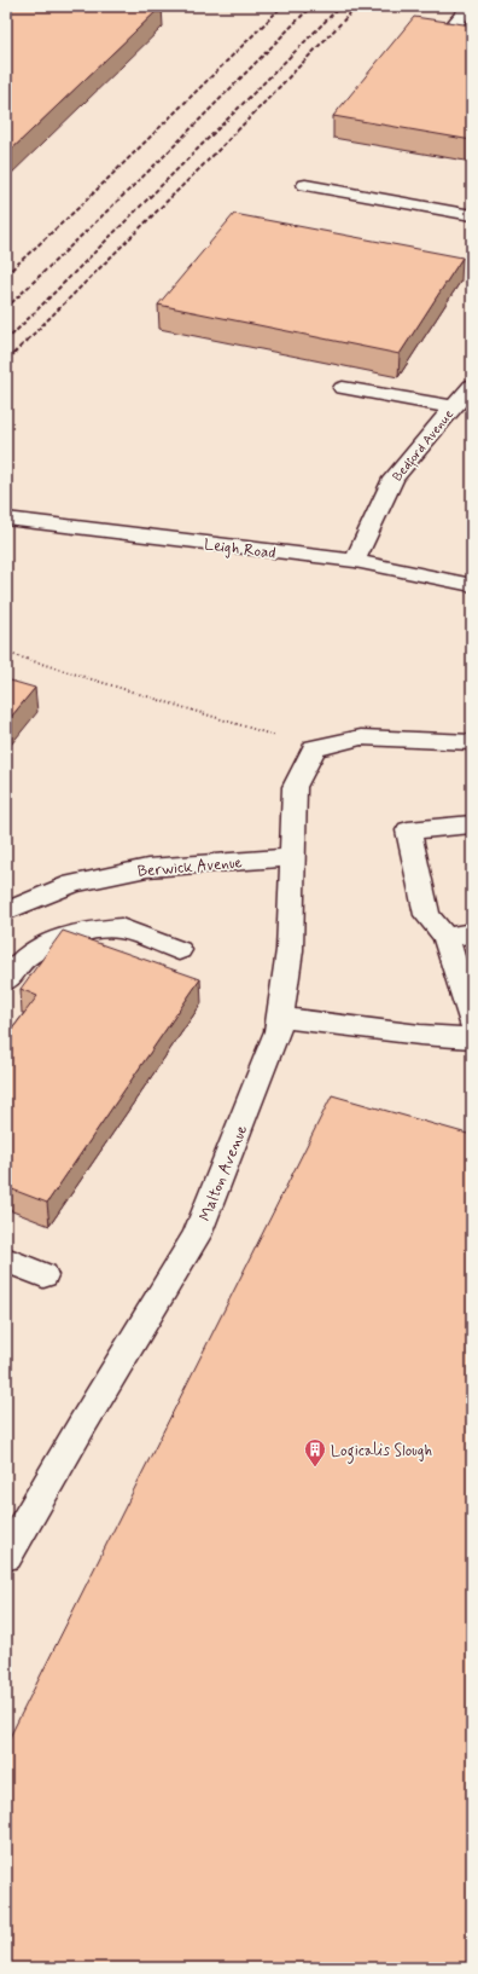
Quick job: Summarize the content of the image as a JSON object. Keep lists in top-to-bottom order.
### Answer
{
  "streets": {
    "street": [
      "Bedford Avenue",
      "Leigh Road",
      "Berwick Avenue",
      "Malton Avenue"
    ]
  },
  "crossings": [
    ["Bedford Avenue", "Leigh Road"],
    ["Berwick Avenue", "Malton Avenue"]
  ],
  "places": {
    "building": ["Logicalis Slough"]
  }
}
